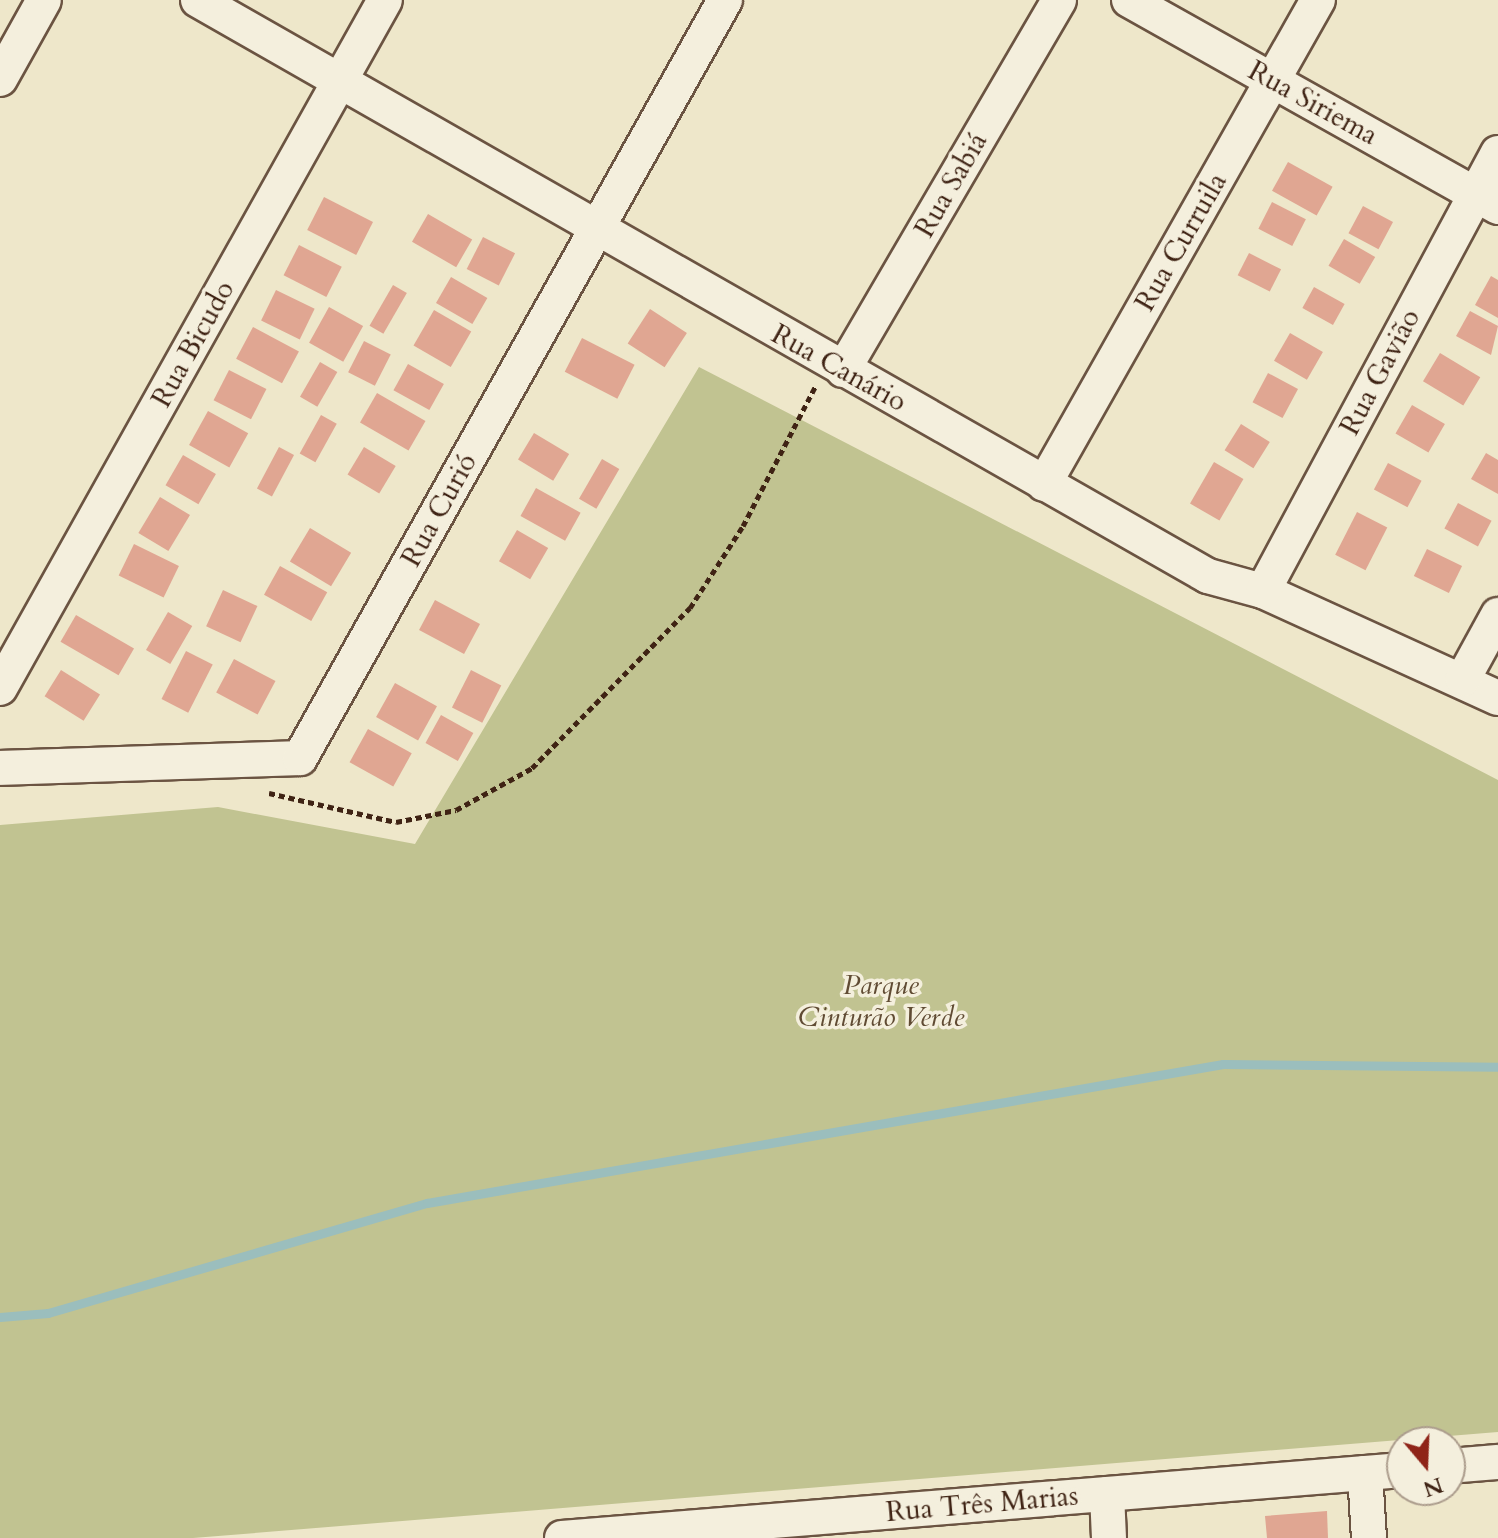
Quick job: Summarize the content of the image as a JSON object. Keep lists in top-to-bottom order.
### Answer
{
  "streets": {
    "street": [
      "Rua Siriema",
      "Rua Sabiá",
      "Rua Curruila",
      "Rua Bicudo",
      "Rua Canário",
      "Rua Gavião",
      "Rua Curió",
      "Rua Três Marias"
    ]
  },
  "crossings": [
    ["Rua Siriema", "Rua Curruila"],
    ["Rua Siriema", "Rua Gavião"],
    ["Rua Sabiá", "Rua Canário"],
    ["Rua Curruila", "Rua Canário"],
    ["Rua Bicudo", "Rua Canário"],
    ["Rua Canário", "Rua Gavião"],
    ["Rua Canário", "Rua Curió"]
  ],
  "parks": ["Parque Cinturão Verde"],
  "north": "bottom"
}
